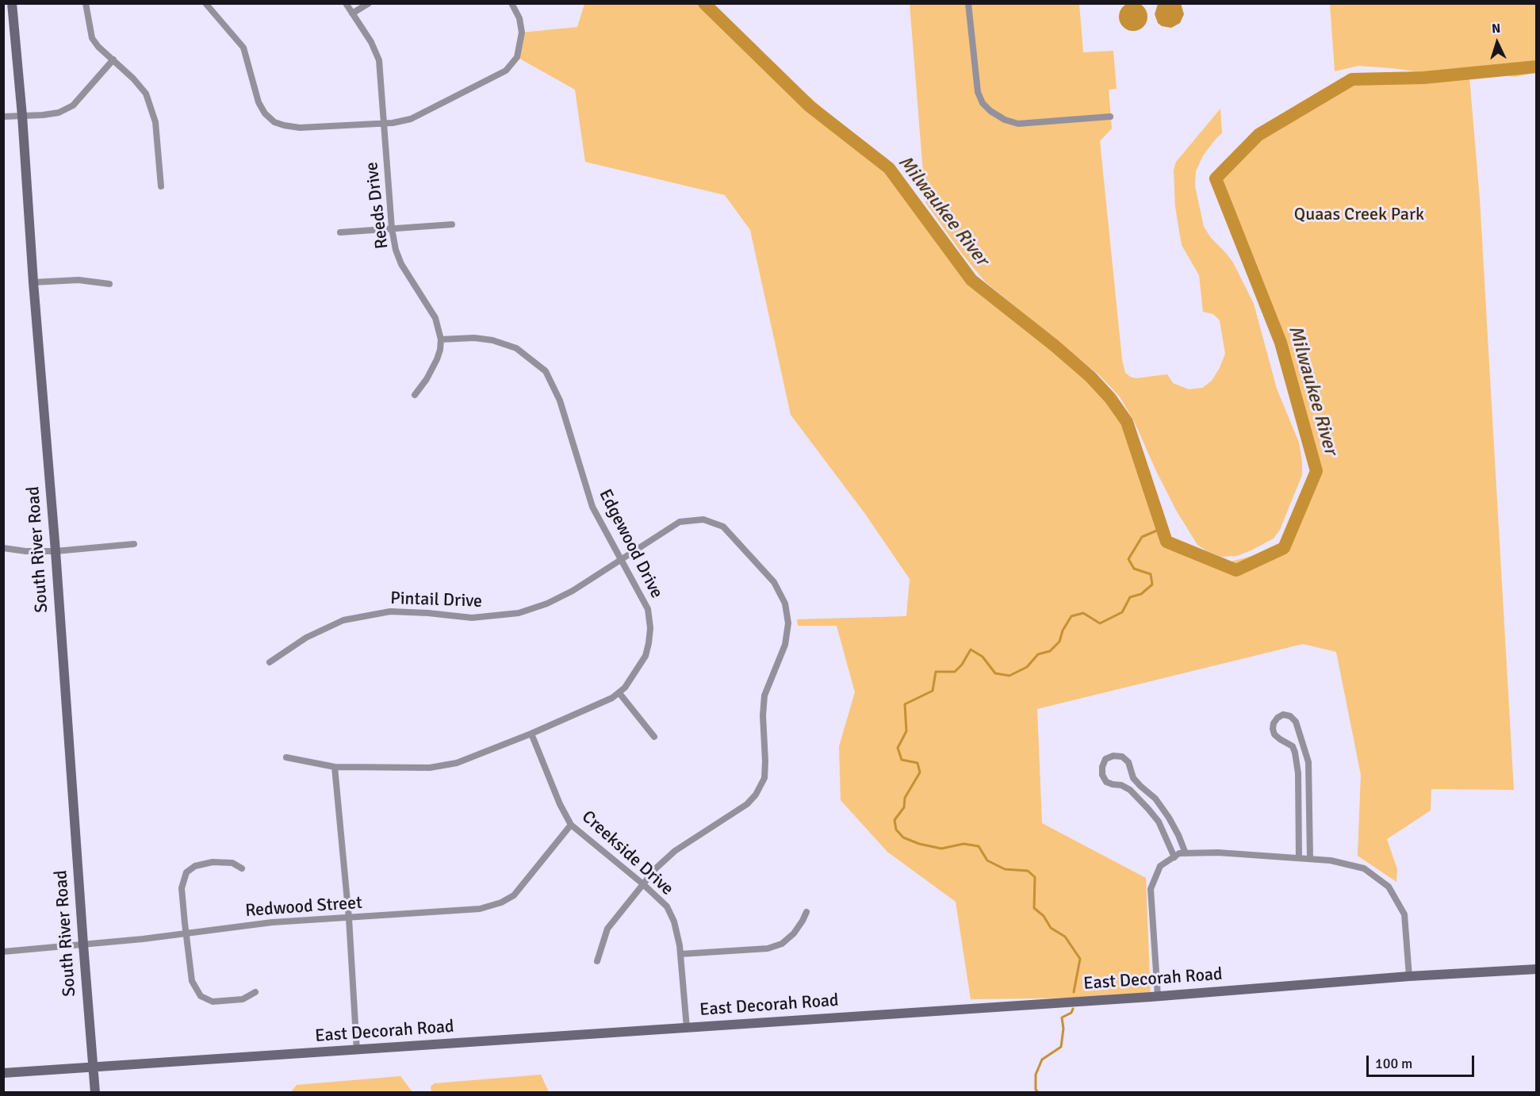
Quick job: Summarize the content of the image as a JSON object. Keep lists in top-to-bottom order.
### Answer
{
  "streets": {
    "street": [
      "Reeds Drive",
      "Edgewood Drive",
      "South River Road",
      "Pintail Drive",
      "Creekside Drive",
      "Redwood Street",
      "East Decorah Road"
    ]
  },
  "crossings": [
    ["Reeds Drive", "Edgewood Drive"],
    ["Edgewood Drive", "Pintail Drive"],
    ["Edgewood Drive", "Creekside Drive"],
    ["South River Road", "Redwood Street"],
    ["South River Road", "East Decorah Road"],
    ["Pintail Drive", "Creekside Drive"],
    ["Creekside Drive", "Redwood Street"],
    ["Creekside Drive", "East Decorah Road"]
  ],
  "water": ["Milwaukee River"],
  "parks": ["Quaas Creek Park"],
  "scale_bar": "100 m",
  "north": "top"
}
